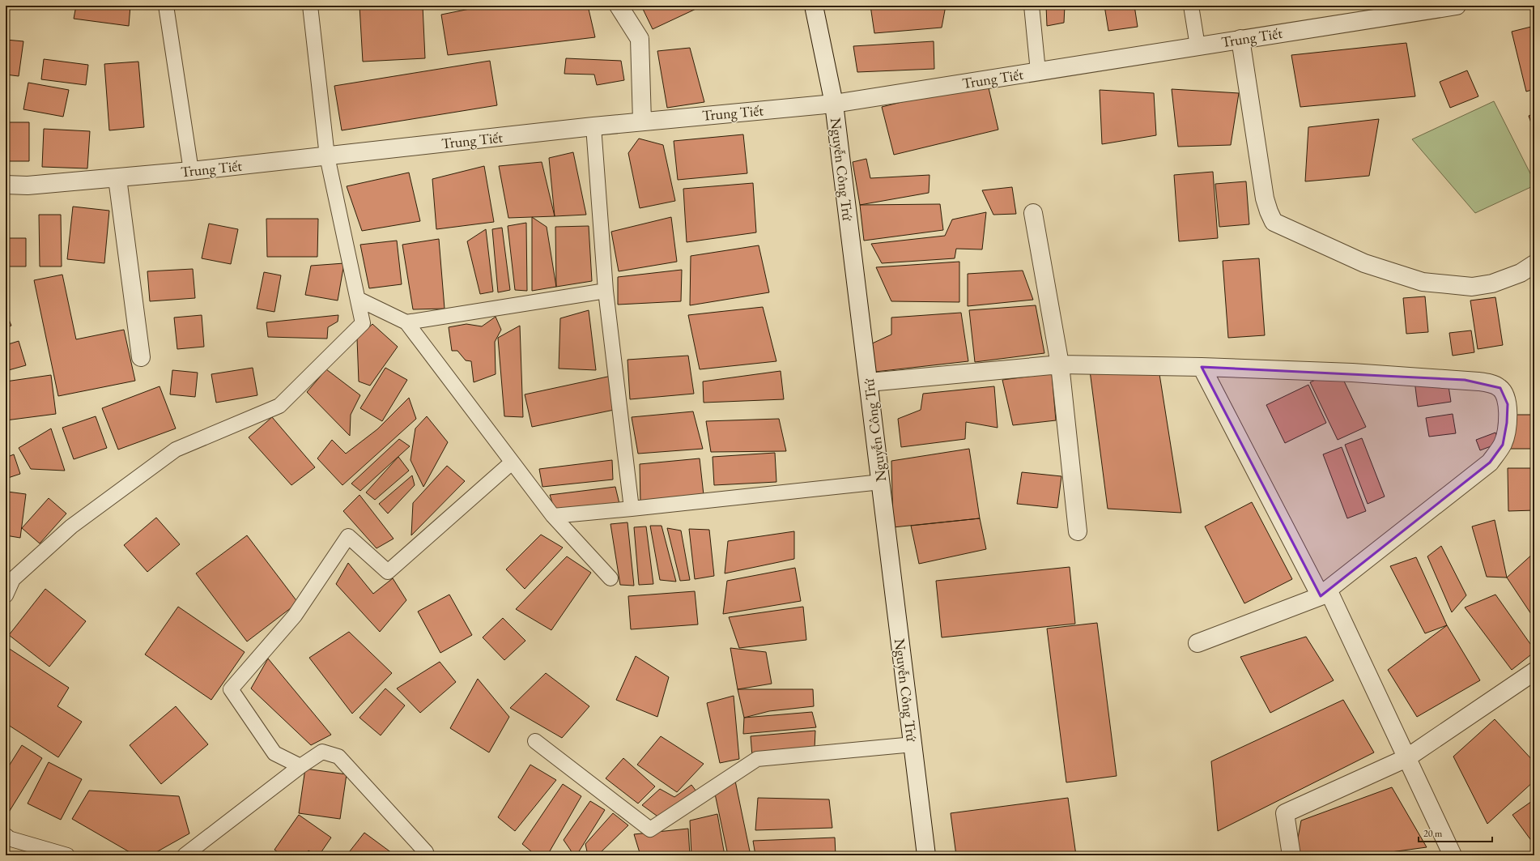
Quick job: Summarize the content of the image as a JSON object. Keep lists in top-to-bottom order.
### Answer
{
  "streets": {
    "street": ["Trung Tiết", "Nguyễn Công Trứ"]
  },
  "crossings": [
    ["Trung Tiết", "Nguyễn Công Trứ"]
  ],
  "scale_bar": "20 m"
}
